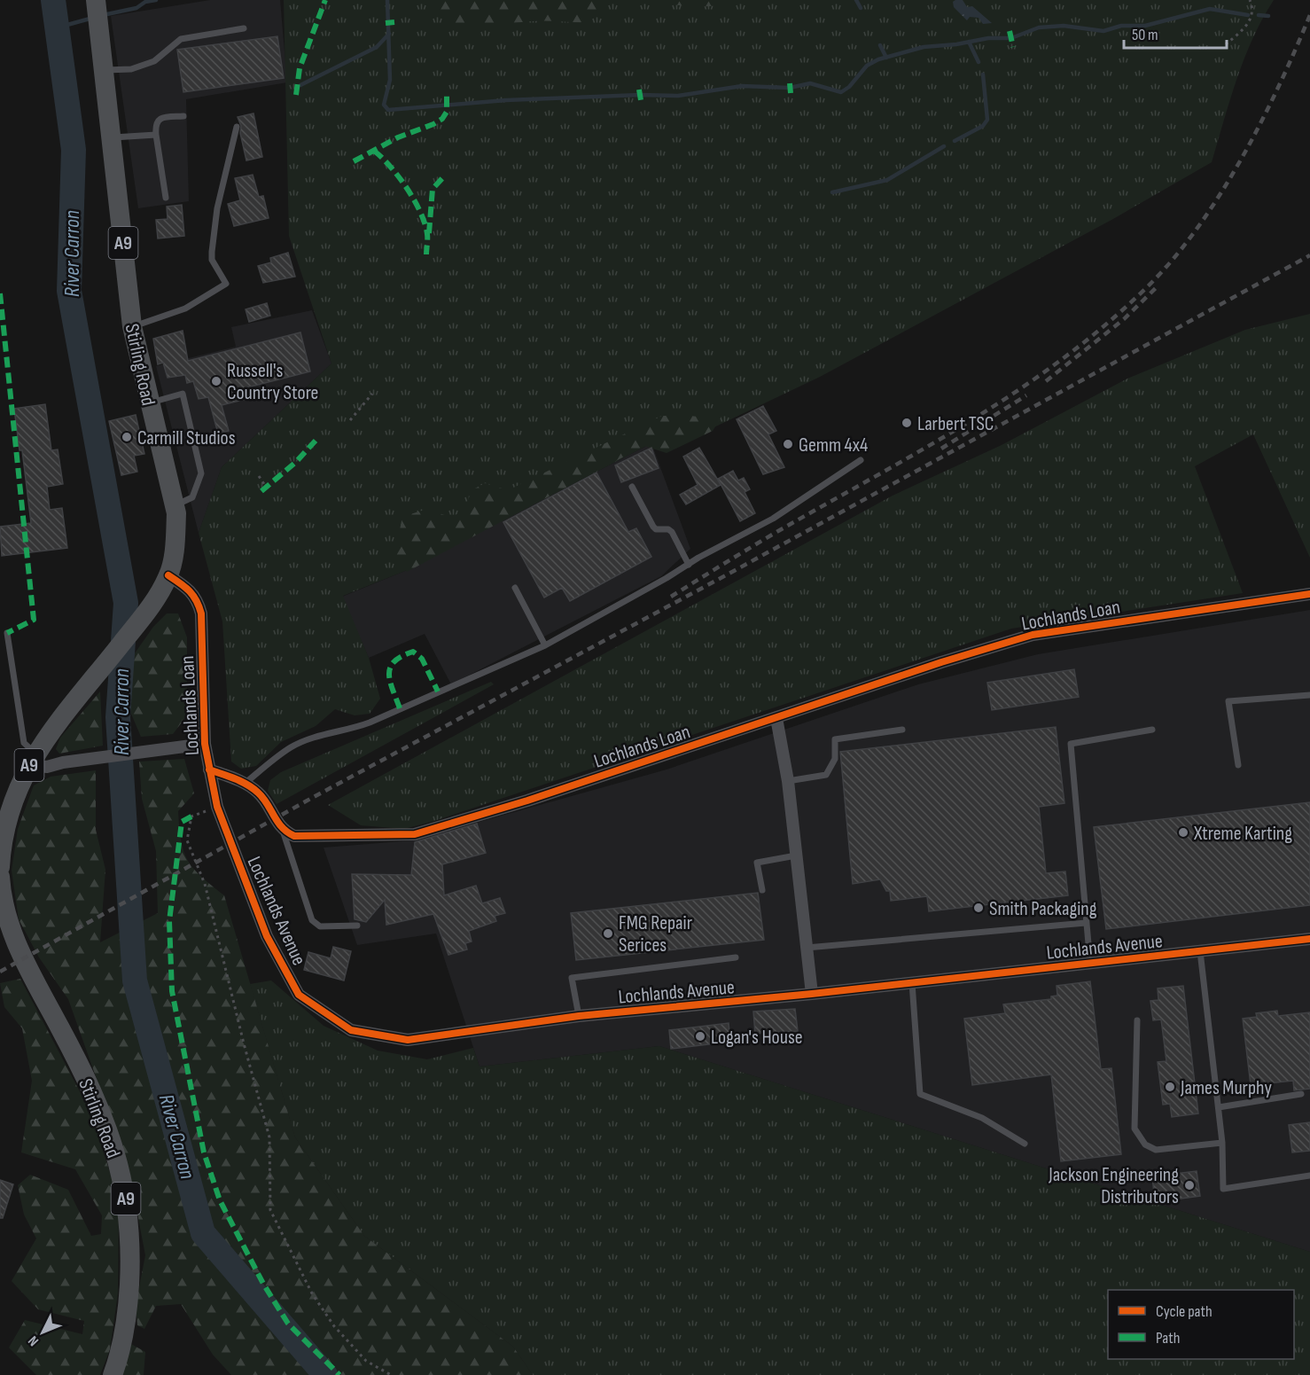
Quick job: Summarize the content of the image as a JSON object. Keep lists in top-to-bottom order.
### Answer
{
  "streets": {
    "main road": ["A9", "Stirling Road"],
    "street": ["Lochlands Loan", "Lochlands Avenue"]
  },
  "crossings": [
    ["Stirling Road", "Lochlands Loan"],
    ["Lochlands Loan", "Lochlands Avenue"]
  ],
  "water": ["River Carron"],
  "places": [
    "Russell's Country Store",
    "Larbert TSC",
    "Carmill Studios",
    "Gemm 4x4",
    "Xtreme Karting",
    "Smith Packaging",
    "FMG Repair Serices",
    "Logan's House",
    "James Murphy",
    "Jackson Engineering Distributors"
  ],
  "legend": ["Cycle path", "Path"],
  "scale_bar": "50 m",
  "north": "bottom left"
}
